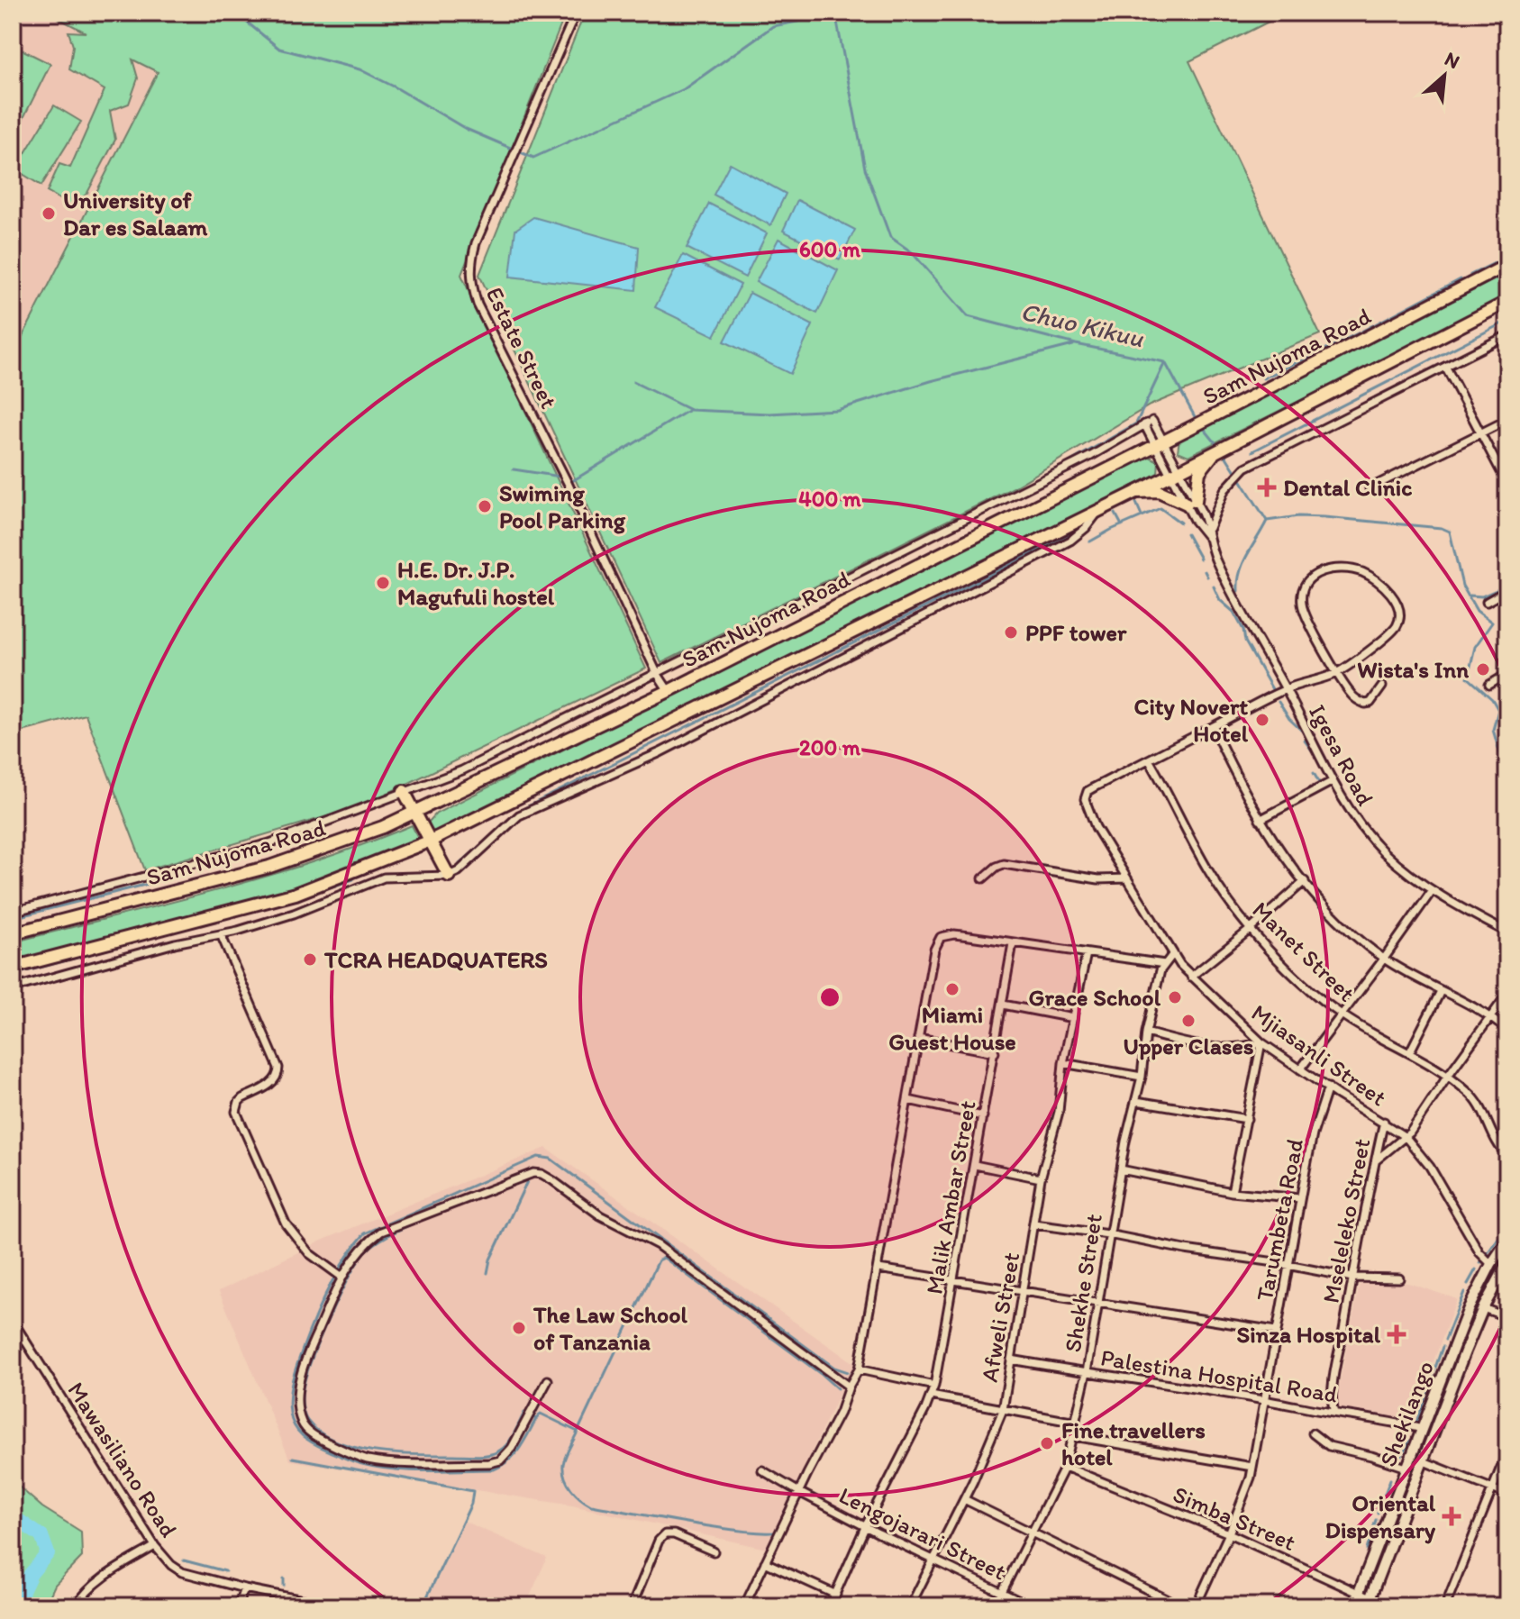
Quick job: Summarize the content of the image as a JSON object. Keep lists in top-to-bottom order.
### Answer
{
  "streets": {
    "main road": ["Sam Nujoma Road", "Shekilango"],
    "street": [
      "Estate Street",
      "Igesa Road",
      "Manet Street",
      "Mjiasanli Street",
      "Malik Ambar Street",
      "Tarumbeta Road",
      "Mseleleko Street",
      "Shekhe Street",
      "Afweli Street",
      "Palestina Hospital Road",
      "Mawasiliano Road",
      "Simba Street",
      "Lengojarari Street"
    ]
  },
  "crossings": [
    ["Estate Street", "Sam Nujoma Road"],
    ["Estate Street", "Igesa Road"],
    ["Sam Nujoma Road", "Igesa Road"],
    ["Manet Street", "Mjiasanli Street"],
    ["Mjiasanli Street", "Tarumbeta Road"],
    ["Mjiasanli Street", "Mseleleko Street"],
    ["Mjiasanli Street", "Shekhe Street"],
    ["Mjiasanli Street", "Shekilango"],
    ["Malik Ambar Street", "Lengojarari Street"],
    ["Tarumbeta Road", "Palestina Hospital Road"],
    ["Tarumbeta Road", "Simba Street"],
    ["Mseleleko Street", "Palestina Hospital Road"],
    ["Shekhe Street", "Palestina Hospital Road"],
    ["Shekhe Street", "Simba Street"],
    ["Shekhe Street", "Lengojarari Street"],
    ["Afweli Street", "Palestina Hospital Road"],
    ["Afweli Street", "Lengojarari Street"],
    ["Palestina Hospital Road", "Shekilango"],
    ["Shekilango", "Simba Street"]
  ],
  "water": ["Chuo Kikuu"],
  "places": {
    "other": [
      "University of Dar es Salaam",
      "Swiming Pool Parking",
      "H.E. Dr. J.P. Magufuli hostel",
      "PPF tower",
      "Wista's Inn",
      "City Novert Hotel",
      "TCRA HEADQUATERS",
      "Miami Guest House",
      "Grace School",
      "Upper Clases",
      "The Law School of Tanzania",
      "Fine travellers hotel"
    ],
    "health": ["Dental Clinic", "Sinza Hospital", "Oriental Dispensary"]
  },
  "north": "top right",
  "rings": ["600 m", "400 m", "200 m"]
}
